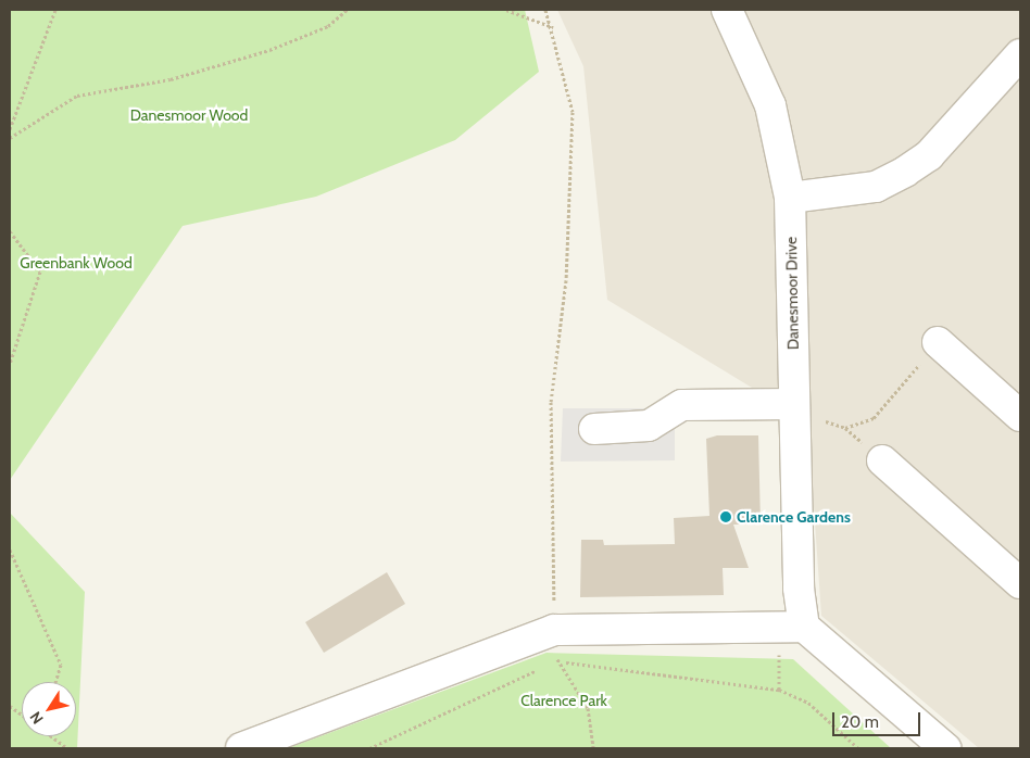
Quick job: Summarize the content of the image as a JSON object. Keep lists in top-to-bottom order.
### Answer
{
  "streets": {
    "street": ["Danesmoor Drive"]
  },
  "parks": ["Danesmoor Wood", "Greenbank Wood", "Clarence Park"],
  "places": ["Clarence Gardens"],
  "scale_bar": "20 m",
  "north": "bottom left"
}
